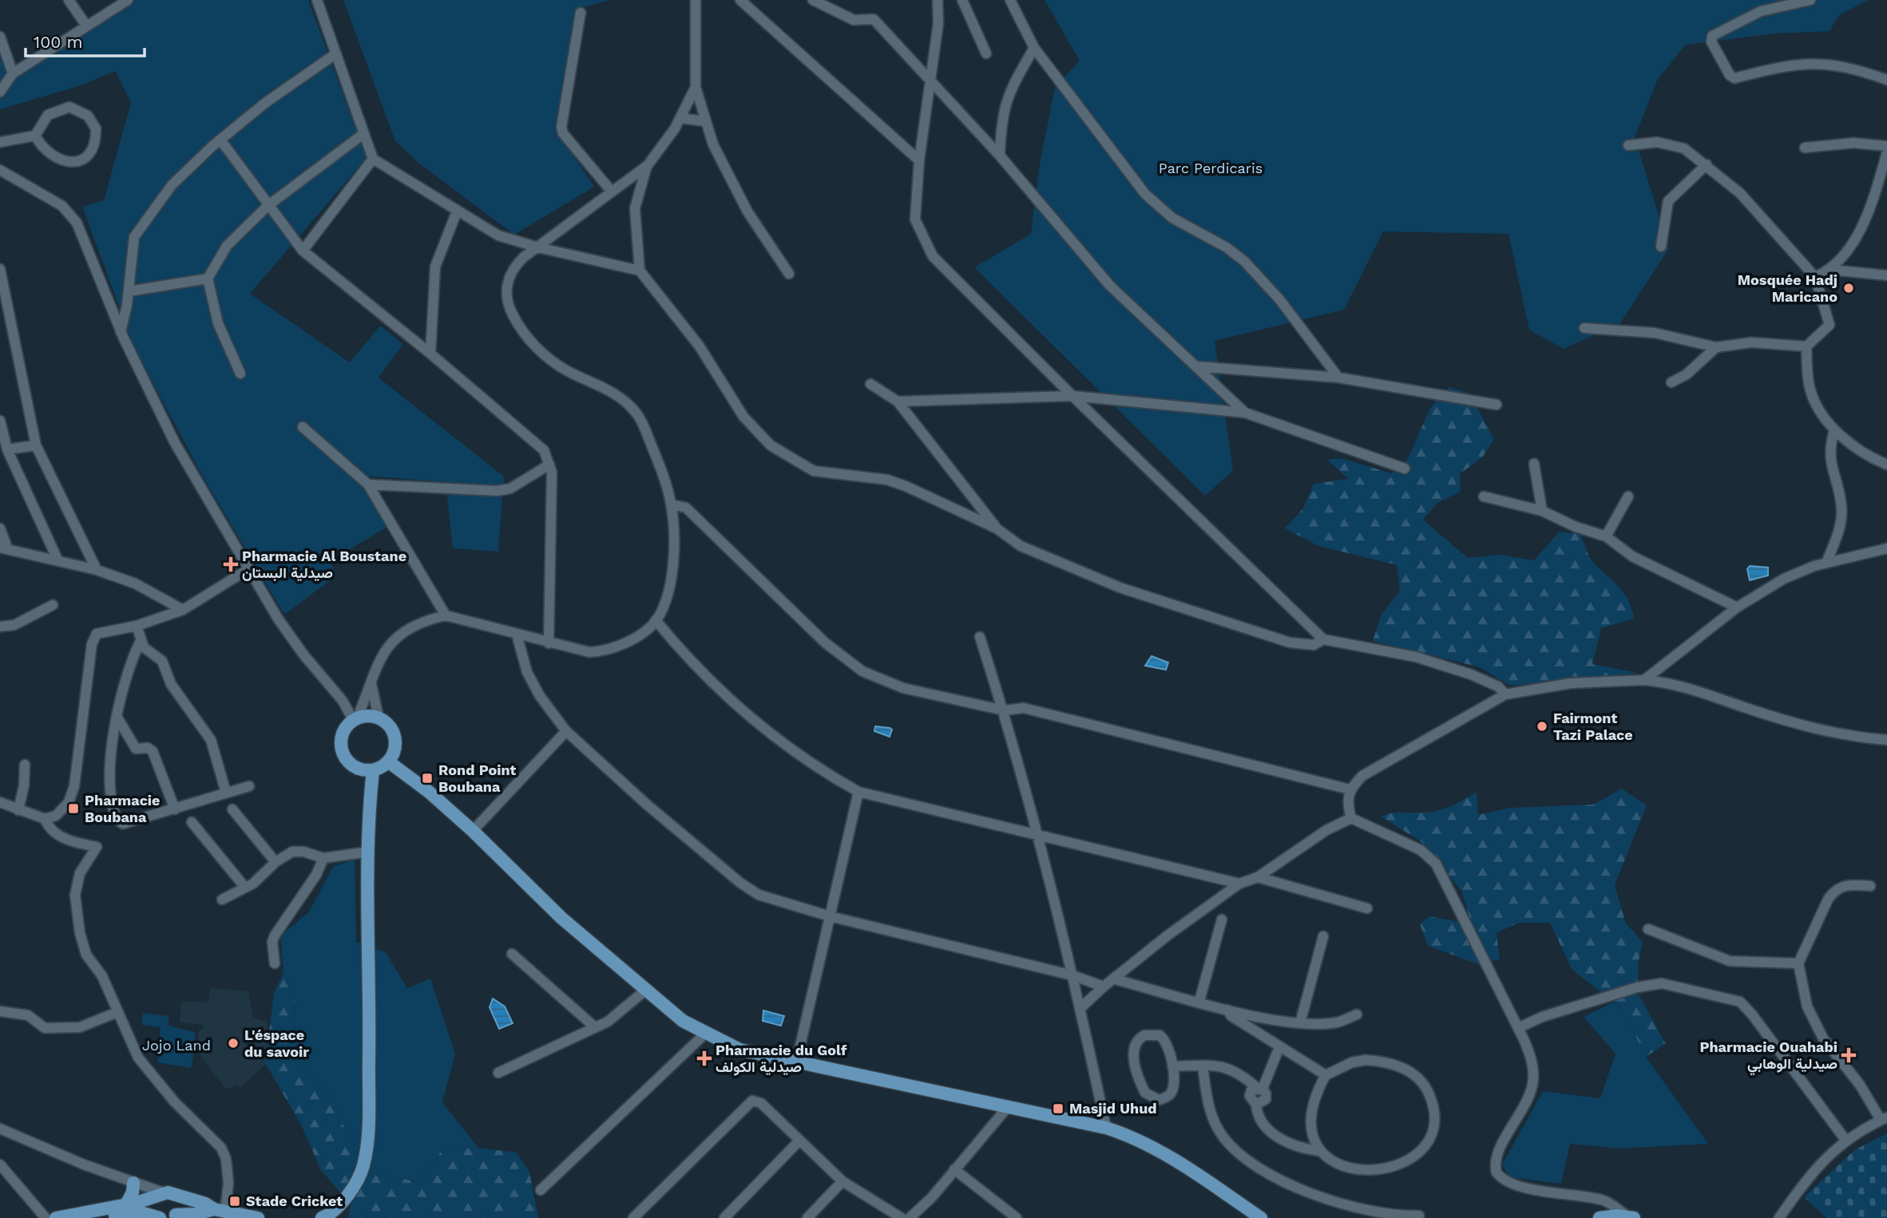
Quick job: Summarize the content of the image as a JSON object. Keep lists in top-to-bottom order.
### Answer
{
  "parks": ["Parc Perdicaris", "Jojo Land"],
  "places": {
    "other": ["Mosquée Hadj Maricano", "Fairmont Tazi Palace", "L'éspace du savoir"],
    "health": ["Pharmacie Al Boustane صيدلية البستان", "Pharmacie Ouahabi صيدلية الوهابي", "Pharmacie du Golf صيدلية الكولف"],
    "transit": [
      "Rond Point Boubana",
      "Pharmacie Boubana",
      "Masjid Uhud",
      "Stade Cricket"
    ]
  },
  "scale_bar": "100 m"
}
